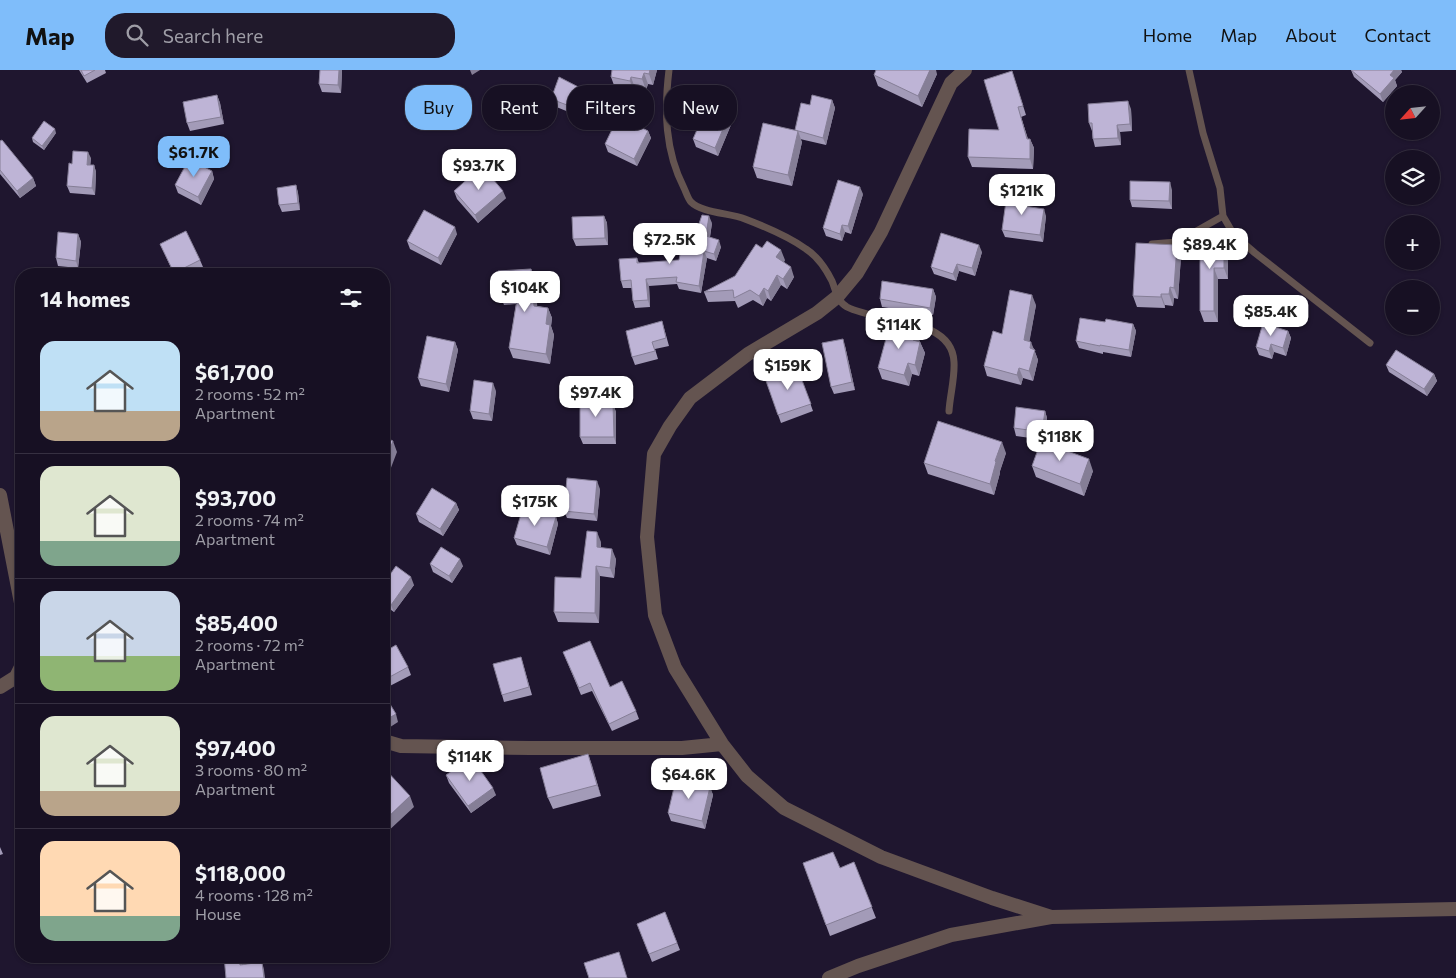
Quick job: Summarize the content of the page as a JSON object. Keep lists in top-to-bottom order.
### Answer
{
  "north": "bottom left",
  "page": {
    "header": "Map",
    "search": "Search here",
    "nav": [
      "Home",
      "Map",
      "About",
      "Contact"
    ],
    "map_buttons": ["+", "−"],
    "chip": [
      "Buy",
      "Rent",
      "Filters",
      "New"
    ],
    "price": [
      "$61.7K",
      "$93.7K",
      "$121K",
      "$72.5K",
      "$89.4K",
      "$104K",
      "$85.4K",
      "$114K",
      "$159K",
      "$97.4K",
      "$118K",
      "$175K",
      "$114K",
      "$64.6K"
    ],
    "heading": "14 homes",
    "list": [
      {
        "name": "$61,700",
        "note": "2 rooms · 52 m² · Apartment"
      },
      {
        "name": "$93,700",
        "note": "2 rooms · 74 m² · Apartment"
      },
      {
        "name": "$85,400",
        "note": "2 rooms · 72 m² · Apartment"
      },
      {
        "name": "$97,400",
        "note": "3 rooms · 80 m² · Apartment"
      },
      {
        "name": "$118,000",
        "note": "4 rooms · 128 m² · House"
      }
    ]
  }
}
